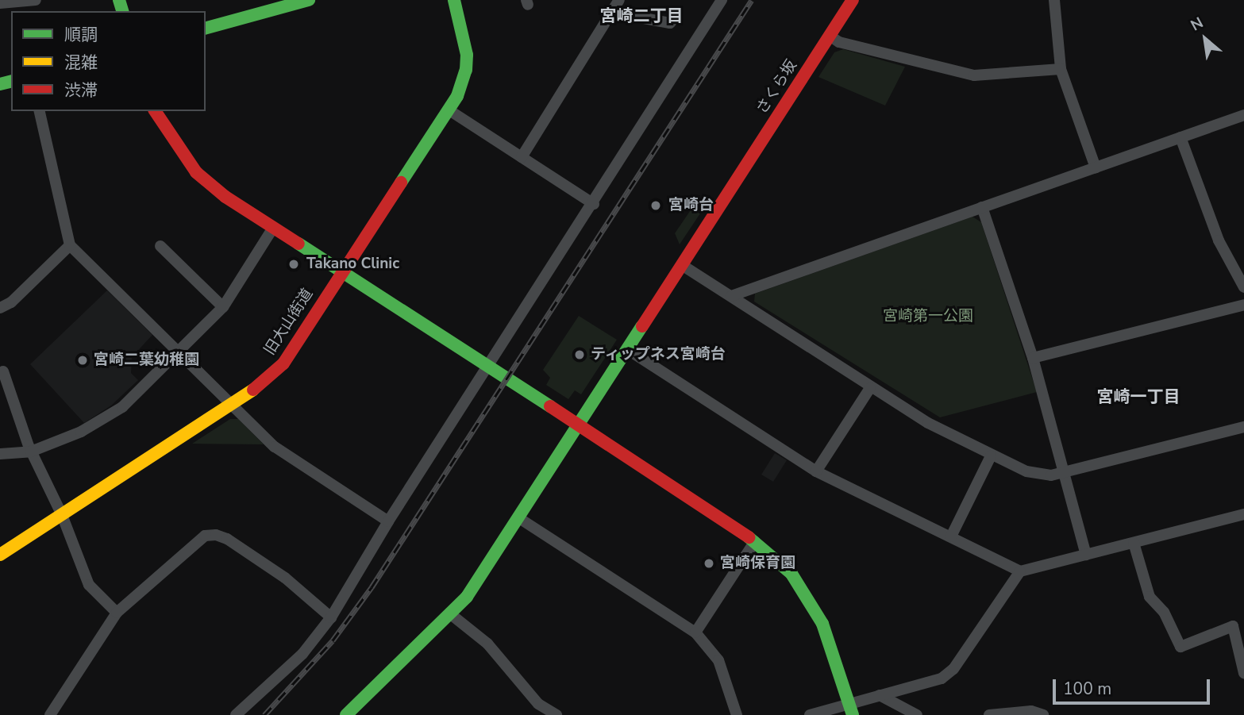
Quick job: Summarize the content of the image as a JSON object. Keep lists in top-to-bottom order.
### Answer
{
  "streets": {
    "street": ["さくら坂", "旧大山街道"]
  },
  "districts": ["宮崎二丁目", "宮崎一丁目"],
  "parks": ["宮崎第一公園"],
  "places": [
    "宮崎台",
    "Takano Clinic",
    "ティップネス宮崎台",
    "宮崎二葉幼稚園",
    "宮崎保育園"
  ],
  "legend": ["順調", "混雑", "渋滞"],
  "scale_bar": "100 m",
  "north": "top left"
}
